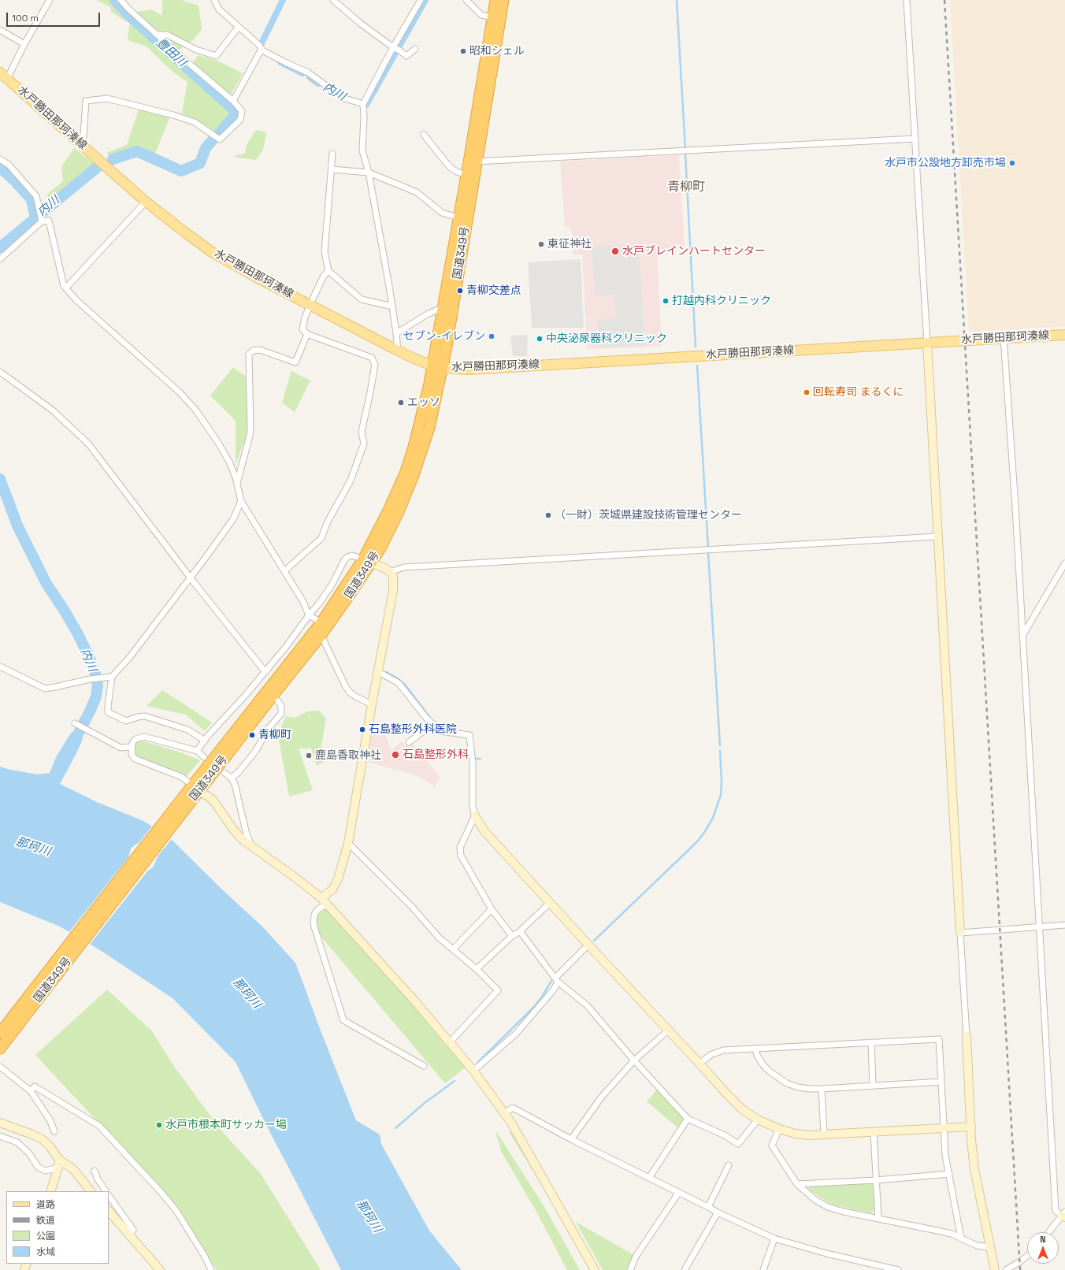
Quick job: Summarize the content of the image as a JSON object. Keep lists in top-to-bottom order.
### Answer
{
  "streets": {
    "highway": ["国道349号"],
    "main road": ["水戸勝田那珂湊線"]
  },
  "crossings": [
    ["水戸勝田那珂湊線", "国道349号"]
  ],
  "districts": ["青柳町"],
  "water": ["豊田川", "内川", "那珂川"],
  "places": [
    "昭和シェル",
    "水戸市公設地方卸売市場",
    "東征神社",
    "水戸ブレインハートセンター",
    "青柳交差点",
    "打越内科クリニック",
    "セブン-イレブン",
    "中央泌尿器科クリニック",
    "回転寿司 まるくに",
    "エッソ",
    "（一財）茨城県建設技術管理センター",
    "石島整形外科医院",
    "青柳町",
    "石島整形外科",
    "鹿島香取神社",
    "水戸市根本町サッカー場"
  ],
  "legend": [
    "道路",
    "鉄道",
    "公園",
    "水域"
  ],
  "scale_bar": "100 m",
  "north": "top"
}
